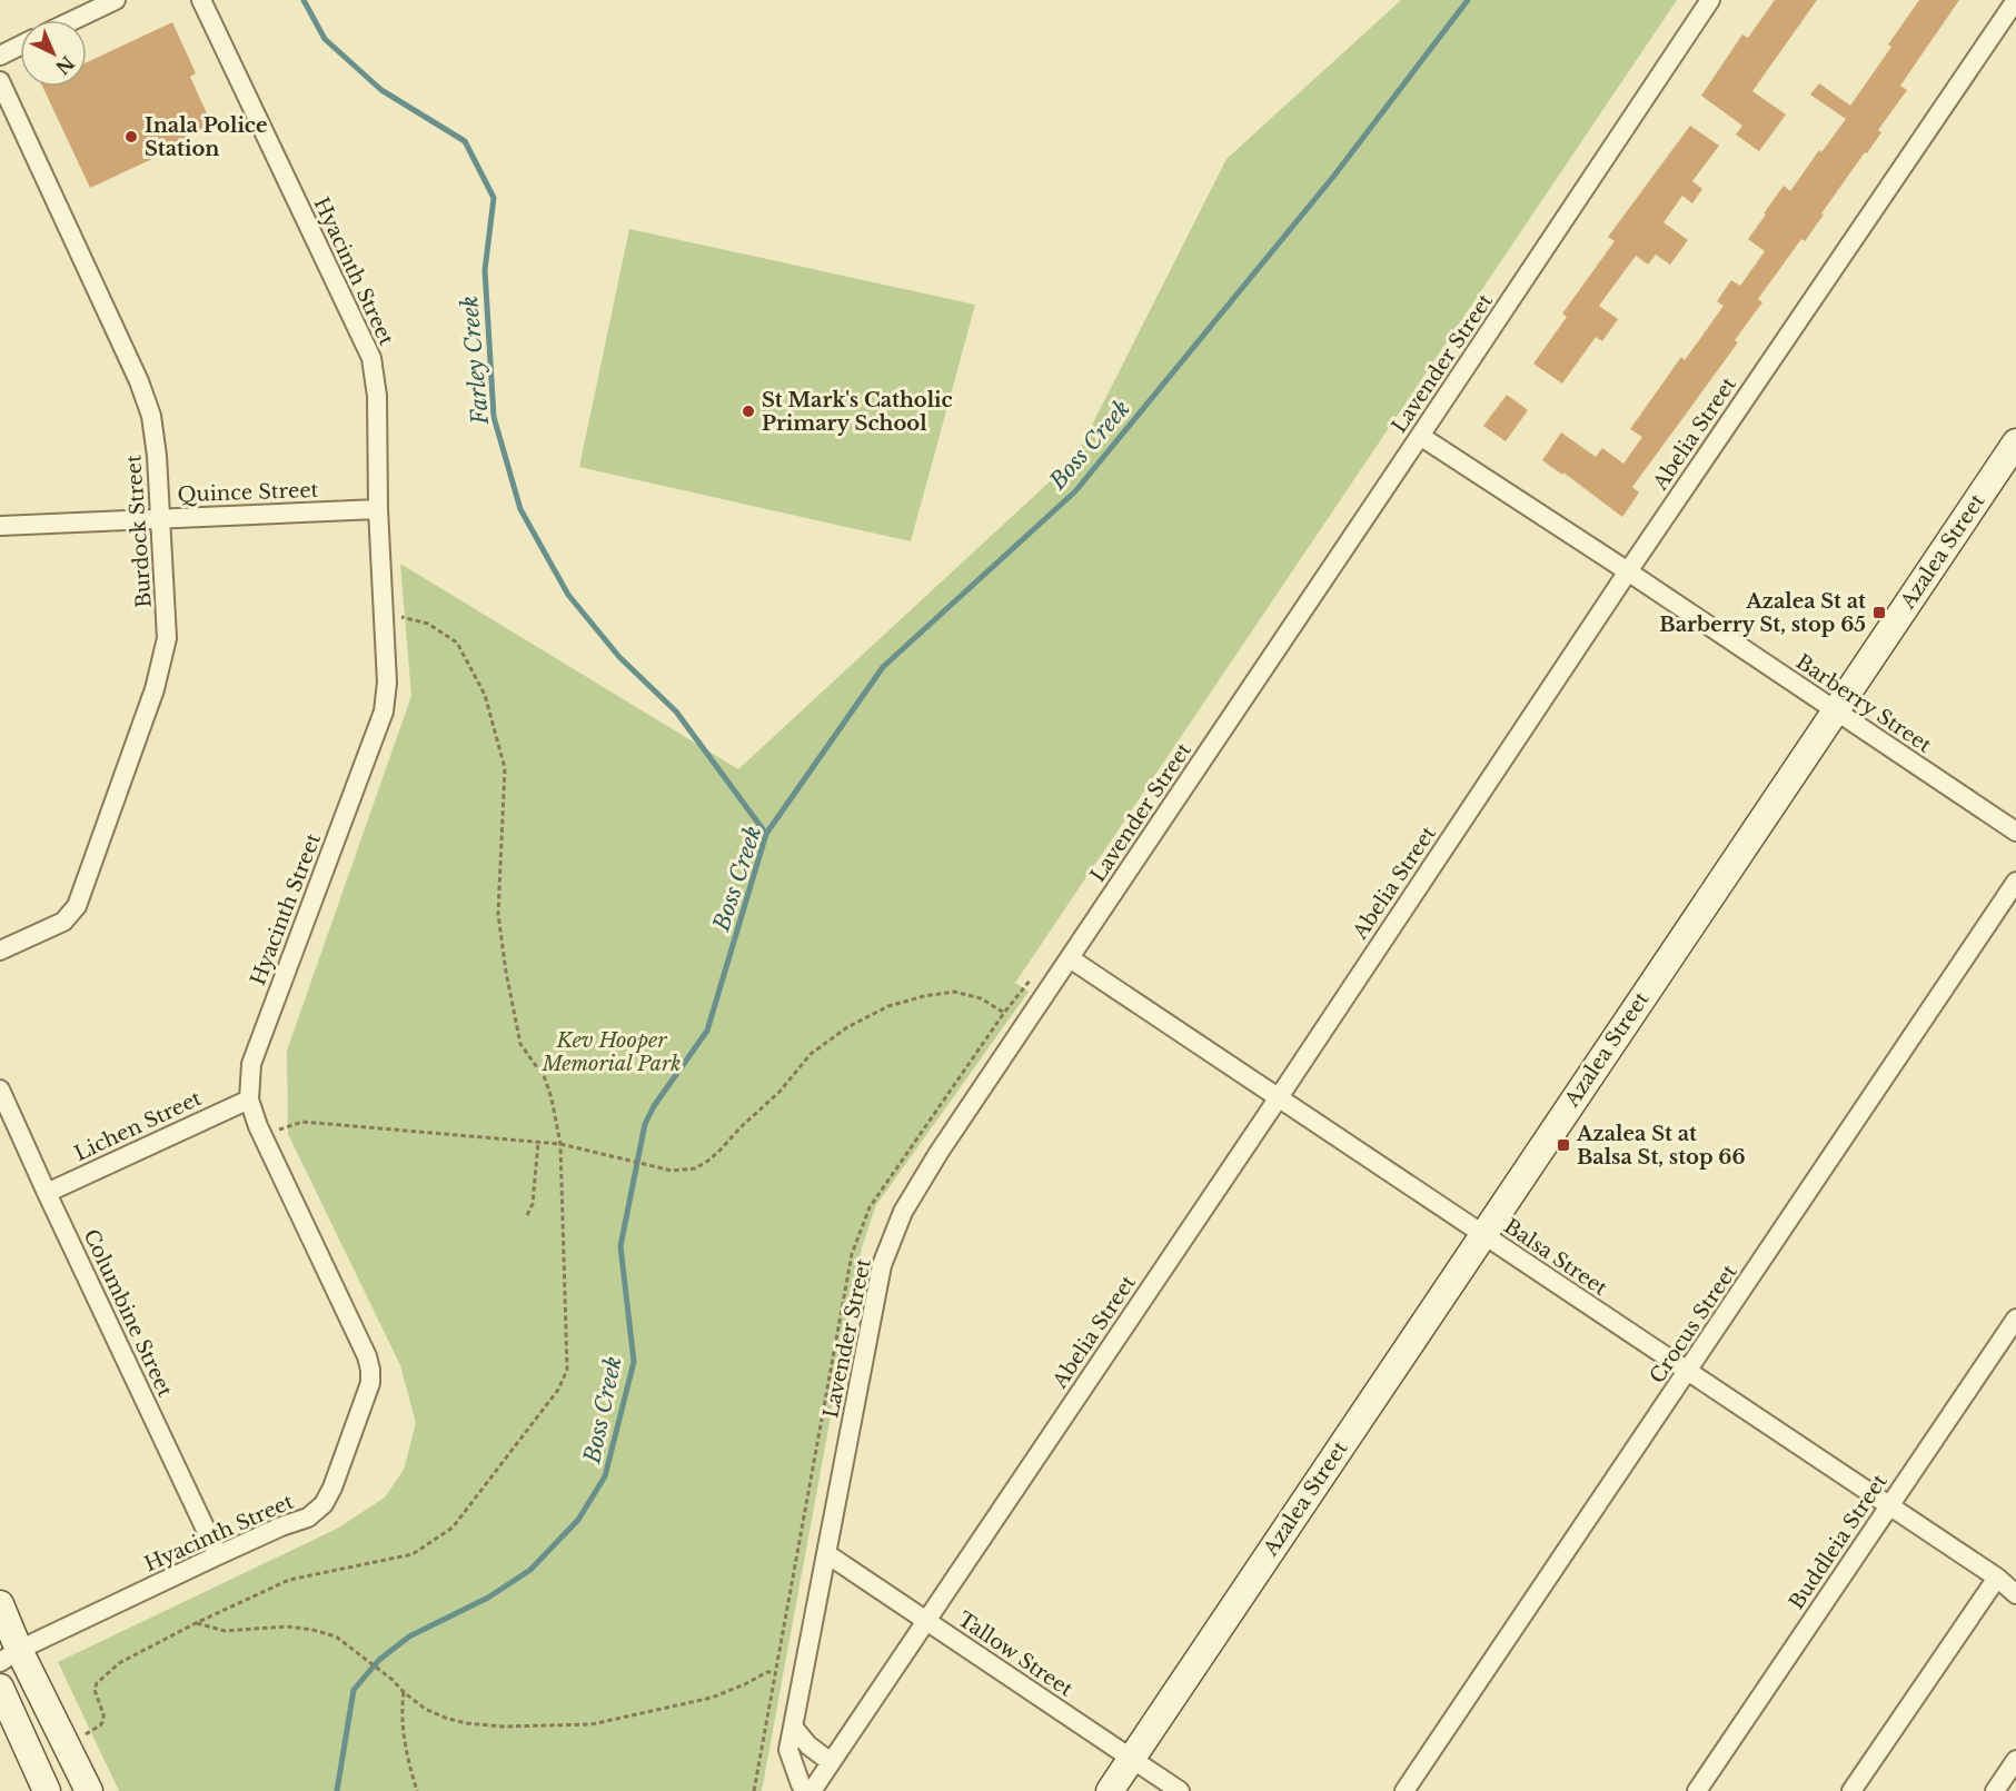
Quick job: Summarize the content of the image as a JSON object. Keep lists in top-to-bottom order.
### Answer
{
  "streets": {
    "street": [
      "Hyacinth Street",
      "Lavender Street",
      "Abelia Street",
      "Quince Street",
      "Burdock Street",
      "Azalea Street",
      "Barberry Street",
      "Lichen Street",
      "Balsa Street",
      "Columbine Street",
      "Crocus Street",
      "Buddleia Street",
      "Tallow Street"
    ]
  },
  "crossings": [
    ["Hyacinth Street", "Quince Street"],
    ["Hyacinth Street", "Lichen Street"],
    ["Hyacinth Street", "Columbine Street"],
    ["Lavender Street", "Abelia Street"],
    ["Lavender Street", "Barberry Street"],
    ["Lavender Street", "Balsa Street"],
    ["Lavender Street", "Tallow Street"],
    ["Abelia Street", "Barberry Street"],
    ["Abelia Street", "Balsa Street"],
    ["Abelia Street", "Tallow Street"],
    ["Quince Street", "Burdock Street"],
    ["Azalea Street", "Barberry Street"],
    ["Azalea Street", "Balsa Street"],
    ["Azalea Street", "Tallow Street"],
    ["Lichen Street", "Columbine Street"],
    ["Balsa Street", "Crocus Street"],
    ["Balsa Street", "Buddleia Street"]
  ],
  "water": ["Farley Creek", "Boss Creek"],
  "parks": ["Kev Hooper Memorial Park"],
  "places": {
    "other": ["Inala Police Station", "St Mark's Catholic Primary School"],
    "transit": ["Azalea St at Barberry St, stop 65", "Azalea St at Balsa St, stop 66"]
  },
  "north": "bottom right"
}
